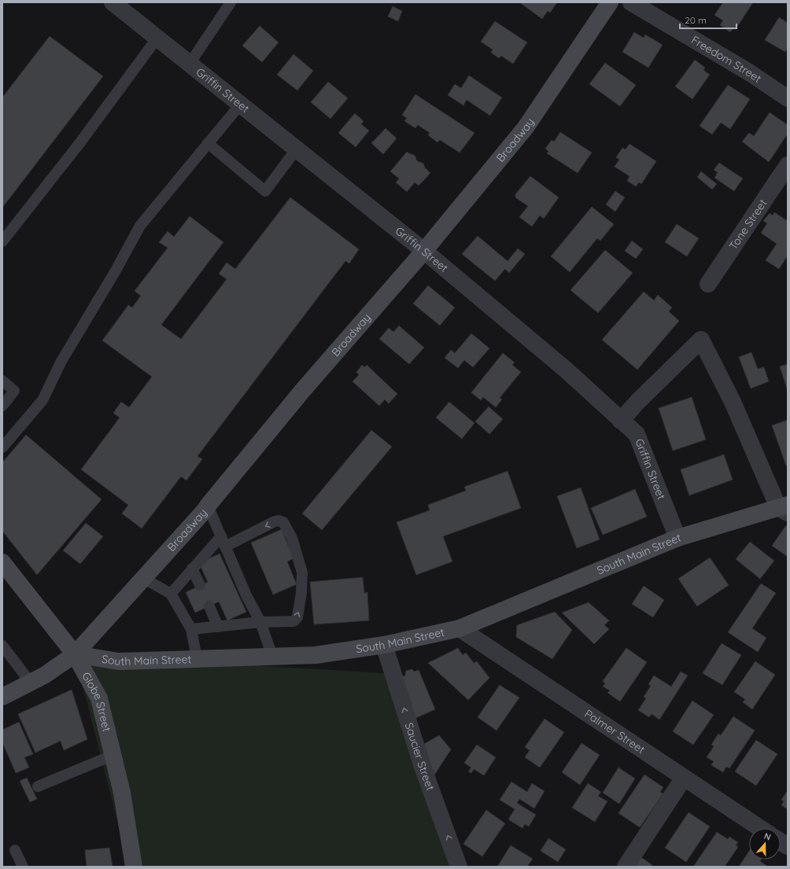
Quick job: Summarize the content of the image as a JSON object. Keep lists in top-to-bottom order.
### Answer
{
  "streets": {
    "main road": ["Broadway", "South Main Street", "Globe Street"],
    "street": [
      "Freedom Street",
      "Griffin Street",
      "Tone Street",
      "Palmer Street",
      "Saucier Street"
    ]
  },
  "crossings": [
    ["Griffin Street", "Broadway"],
    ["Griffin Street", "South Main Street"],
    ["Broadway", "South Main Street"],
    ["Broadway", "Globe Street"],
    ["South Main Street", "Globe Street"],
    ["South Main Street", "Palmer Street"],
    ["South Main Street", "Saucier Street"]
  ],
  "one_way": ["Saucier Street"],
  "scale_bar": "20 m",
  "north": "top"
}
